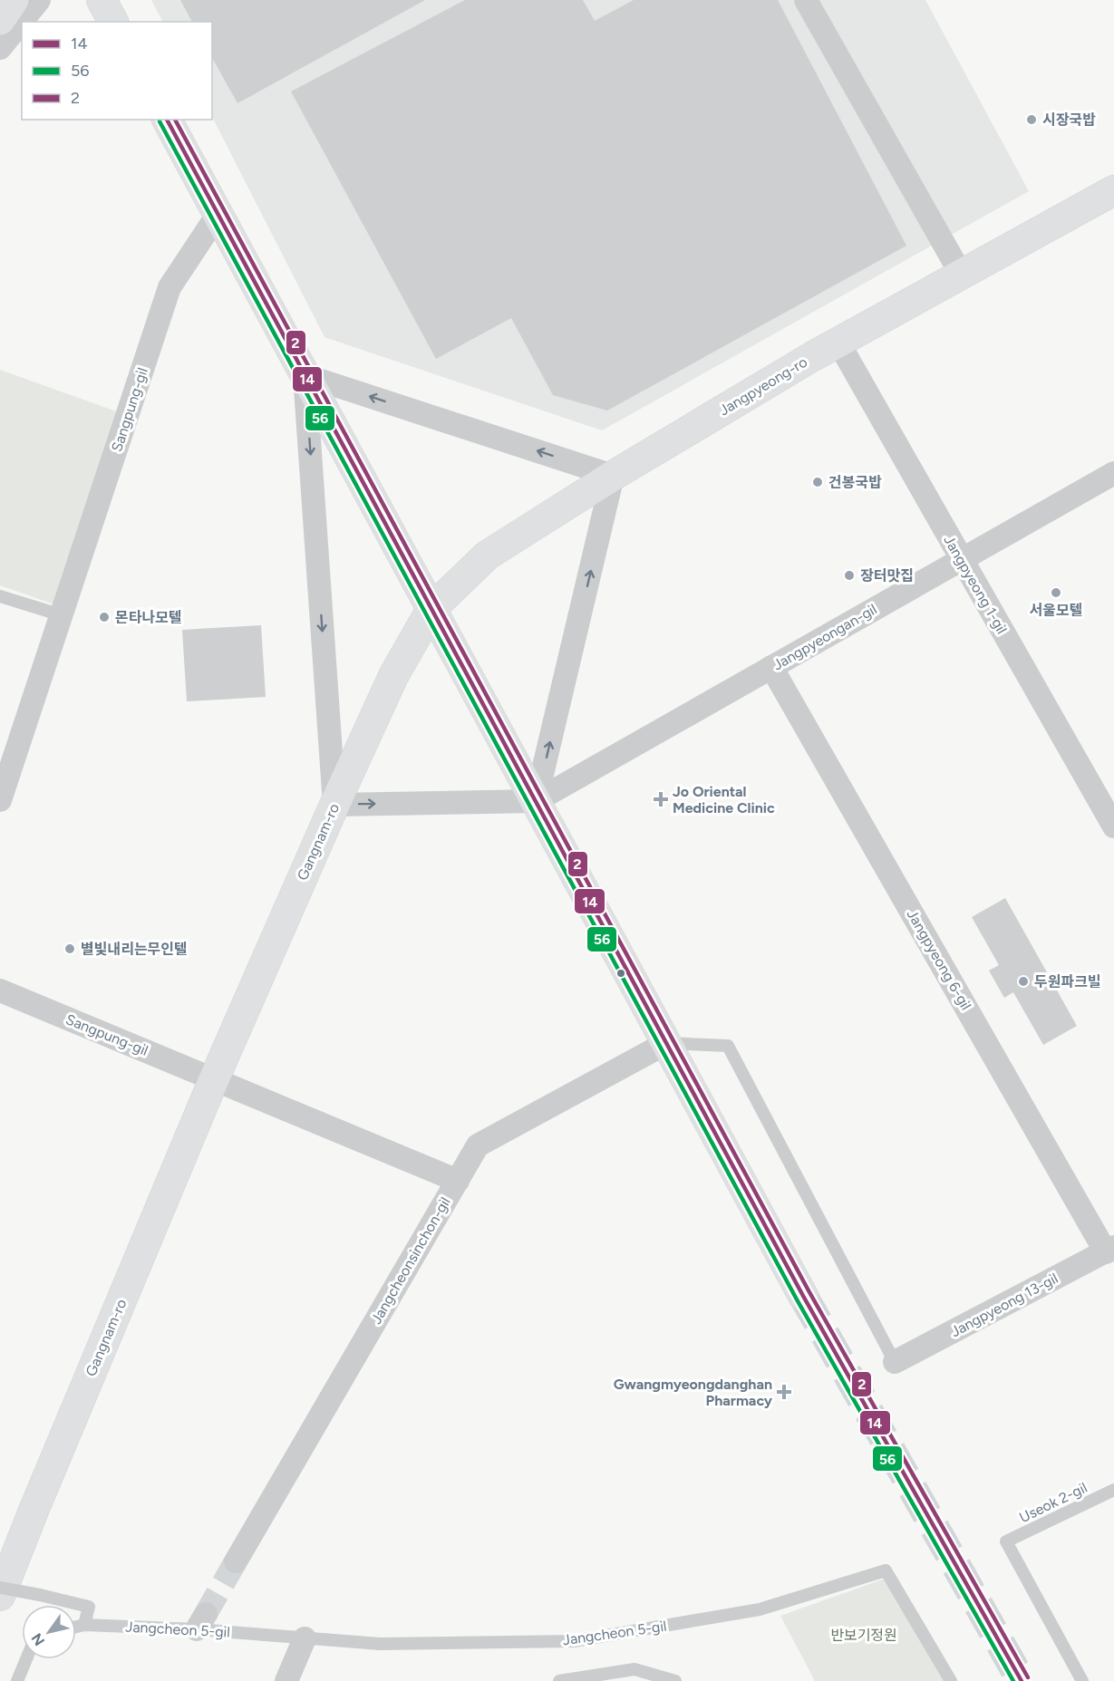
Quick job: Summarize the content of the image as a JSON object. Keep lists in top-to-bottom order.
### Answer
{
  "streets": {
    "main road": ["Jangpyeong-ro", "Gangnam-ro"],
    "street": [
      "Sangpung-gil",
      "Jangpyeong 1-gil",
      "Jangpyeongan-gil",
      "Jangpyeong 6-gil",
      "Jangcheonsinchon-gil",
      "Jangpyeong 13-gil"
    ],
    "lane": ["Useok 2-gil", "Jangcheon 5-gil"]
  },
  "crossings": [
    ["Jangpyeong-ro", "Jangpyeong 1-gil"],
    ["Jangpyeong-ro", "Gangnam-ro"],
    ["Sangpung-gil", "Gangnam-ro"],
    ["Jangpyeong 1-gil", "Jangpyeongan-gil"],
    ["Jangpyeongan-gil", "Jangpyeong 6-gil"],
    ["Jangpyeong 6-gil", "Jangpyeong 13-gil"]
  ],
  "parks": ["반보기정원"],
  "places": {
    "other": [
      "시장국밥",
      "건봉국밥",
      "장터맛집",
      "서울모텔",
      "몬타나모텔",
      "별빛내리는무인텔",
      "두원파크빌"
    ],
    "health": ["Jo Oriental Medicine Clinic", "Gwangmyeongdanghan Pharmacy"]
  },
  "lines": ["transit line 14", "transit line 2", "transit line 56"],
  "legend": ["14", "56", "2"],
  "north": "bottom left"
}
